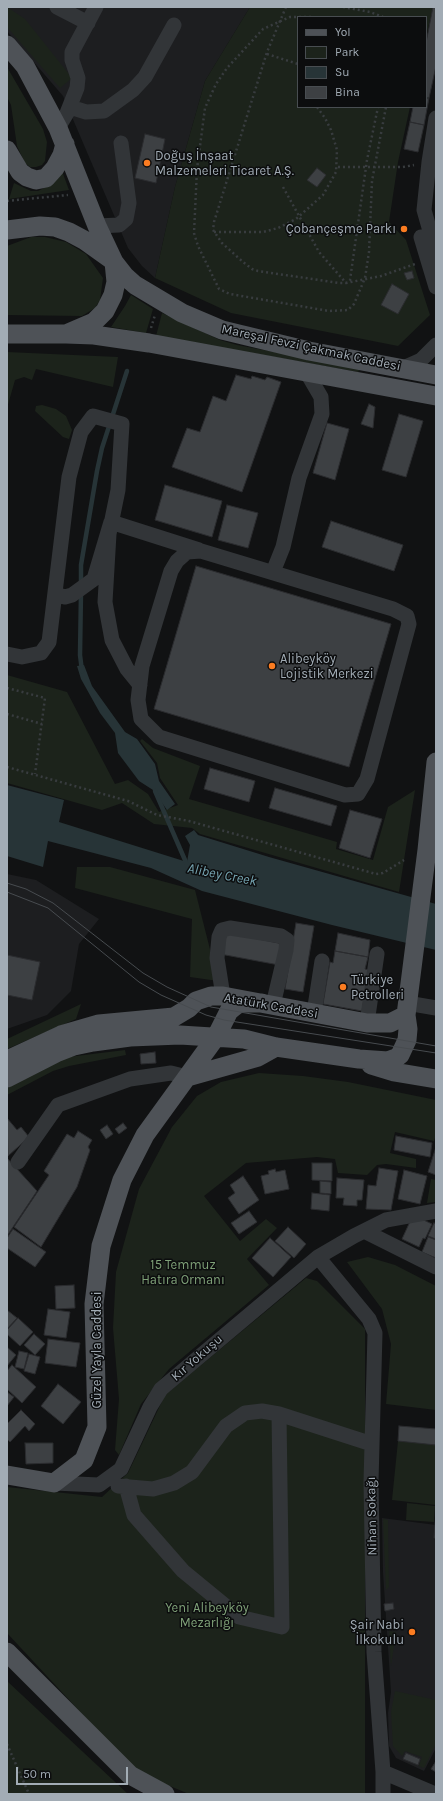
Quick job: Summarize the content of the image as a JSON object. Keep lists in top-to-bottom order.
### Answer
{
  "streets": {
    "main road": ["Mareşal Fevzi Çakmak Caddesi", "Atatürk Caddesi", "Güzel Yayla Caddesi"],
    "street": ["Kır Yokuşu", "Nihan Sokağı"]
  },
  "crossings": [
    ["Atatürk Caddesi", "Güzel Yayla Caddesi"],
    ["Kır Yokuşu", "Nihan Sokağı"]
  ],
  "water": ["Alibey Creek"],
  "parks": ["15 Temmuz Hatıra Ormanı", "Yeni Alibeyköy Mezarlığı"],
  "places": [
    "Doğuş İnşaat Malzemeleri Ticaret A.Ş.",
    "Çobançeşme Parkı",
    "Alibeyköy Lojistik Merkezi",
    "Türkiye Petrolleri",
    "Şair Nabi İlkokulu"
  ],
  "legend": [
    "Yol",
    "Park",
    "Su",
    "Bina"
  ],
  "scale_bar": "50 m"
}
